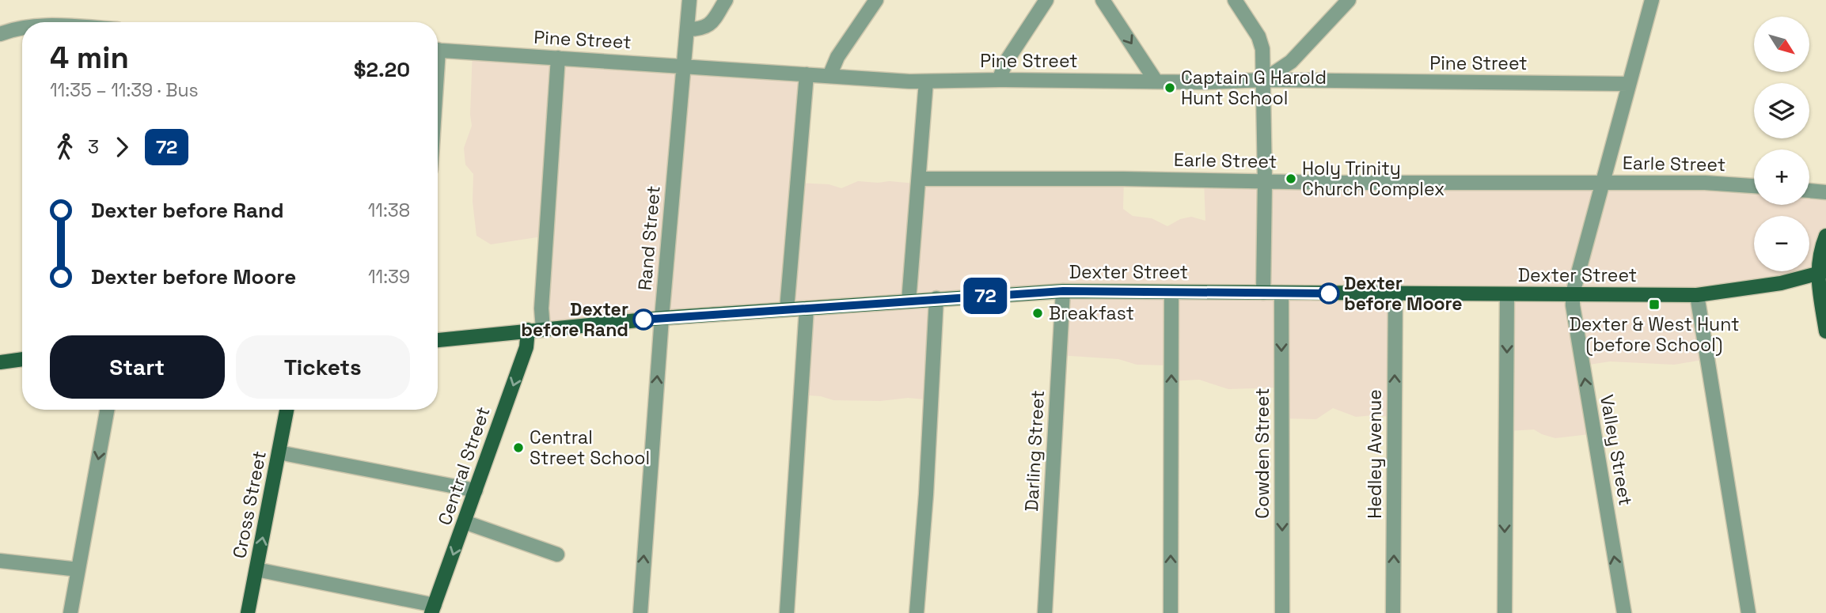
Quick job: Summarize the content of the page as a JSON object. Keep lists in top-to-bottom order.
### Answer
{
  "streets": {
    "main road": ["Dexter Street", "Central Street", "Cross Street"],
    "street": [
      "Pine Street",
      "Earle Street",
      "Rand Street",
      "Valley Street",
      "Darling Street",
      "Cowden Street",
      "Hedley Avenue"
    ]
  },
  "crossings": [
    ["Pine Street", "Rand Street"],
    ["Rand Street", "Dexter Street"],
    ["Dexter Street", "Valley Street"],
    ["Dexter Street", "Darling Street"],
    ["Dexter Street", "Cowden Street"],
    ["Dexter Street", "Hedley Avenue"],
    ["Dexter Street", "Central Street"]
  ],
  "one_way": ["Rand Street", "Central Street", "Cross Street"],
  "places": {
    "other": [
      "Captain G Harold Hunt School",
      "Holy Trinity Church Complex",
      "Dexter before Moore",
      "Breakfast",
      "Dexter before Rand",
      "Central Street School"
    ],
    "transit": ["Dexter & West Hunt (before School)"]
  },
  "lines": ["bus line 72"],
  "north": "bottom right",
  "page": {
    "on_map": "72",
    "map_buttons": ["+", "−"],
    "heading": ["4 min", "11:35 – 11:39 · Bus", "$2.20"],
    "legs": ["3", "72"],
    "list": [
      {
        "name": "Dexter before Rand",
        "value": "11:38"
      },
      {
        "name": "Dexter before Moore",
        "value": "11:39"
      }
    ],
    "buttons": ["Start", "Tickets"]
  }
}
